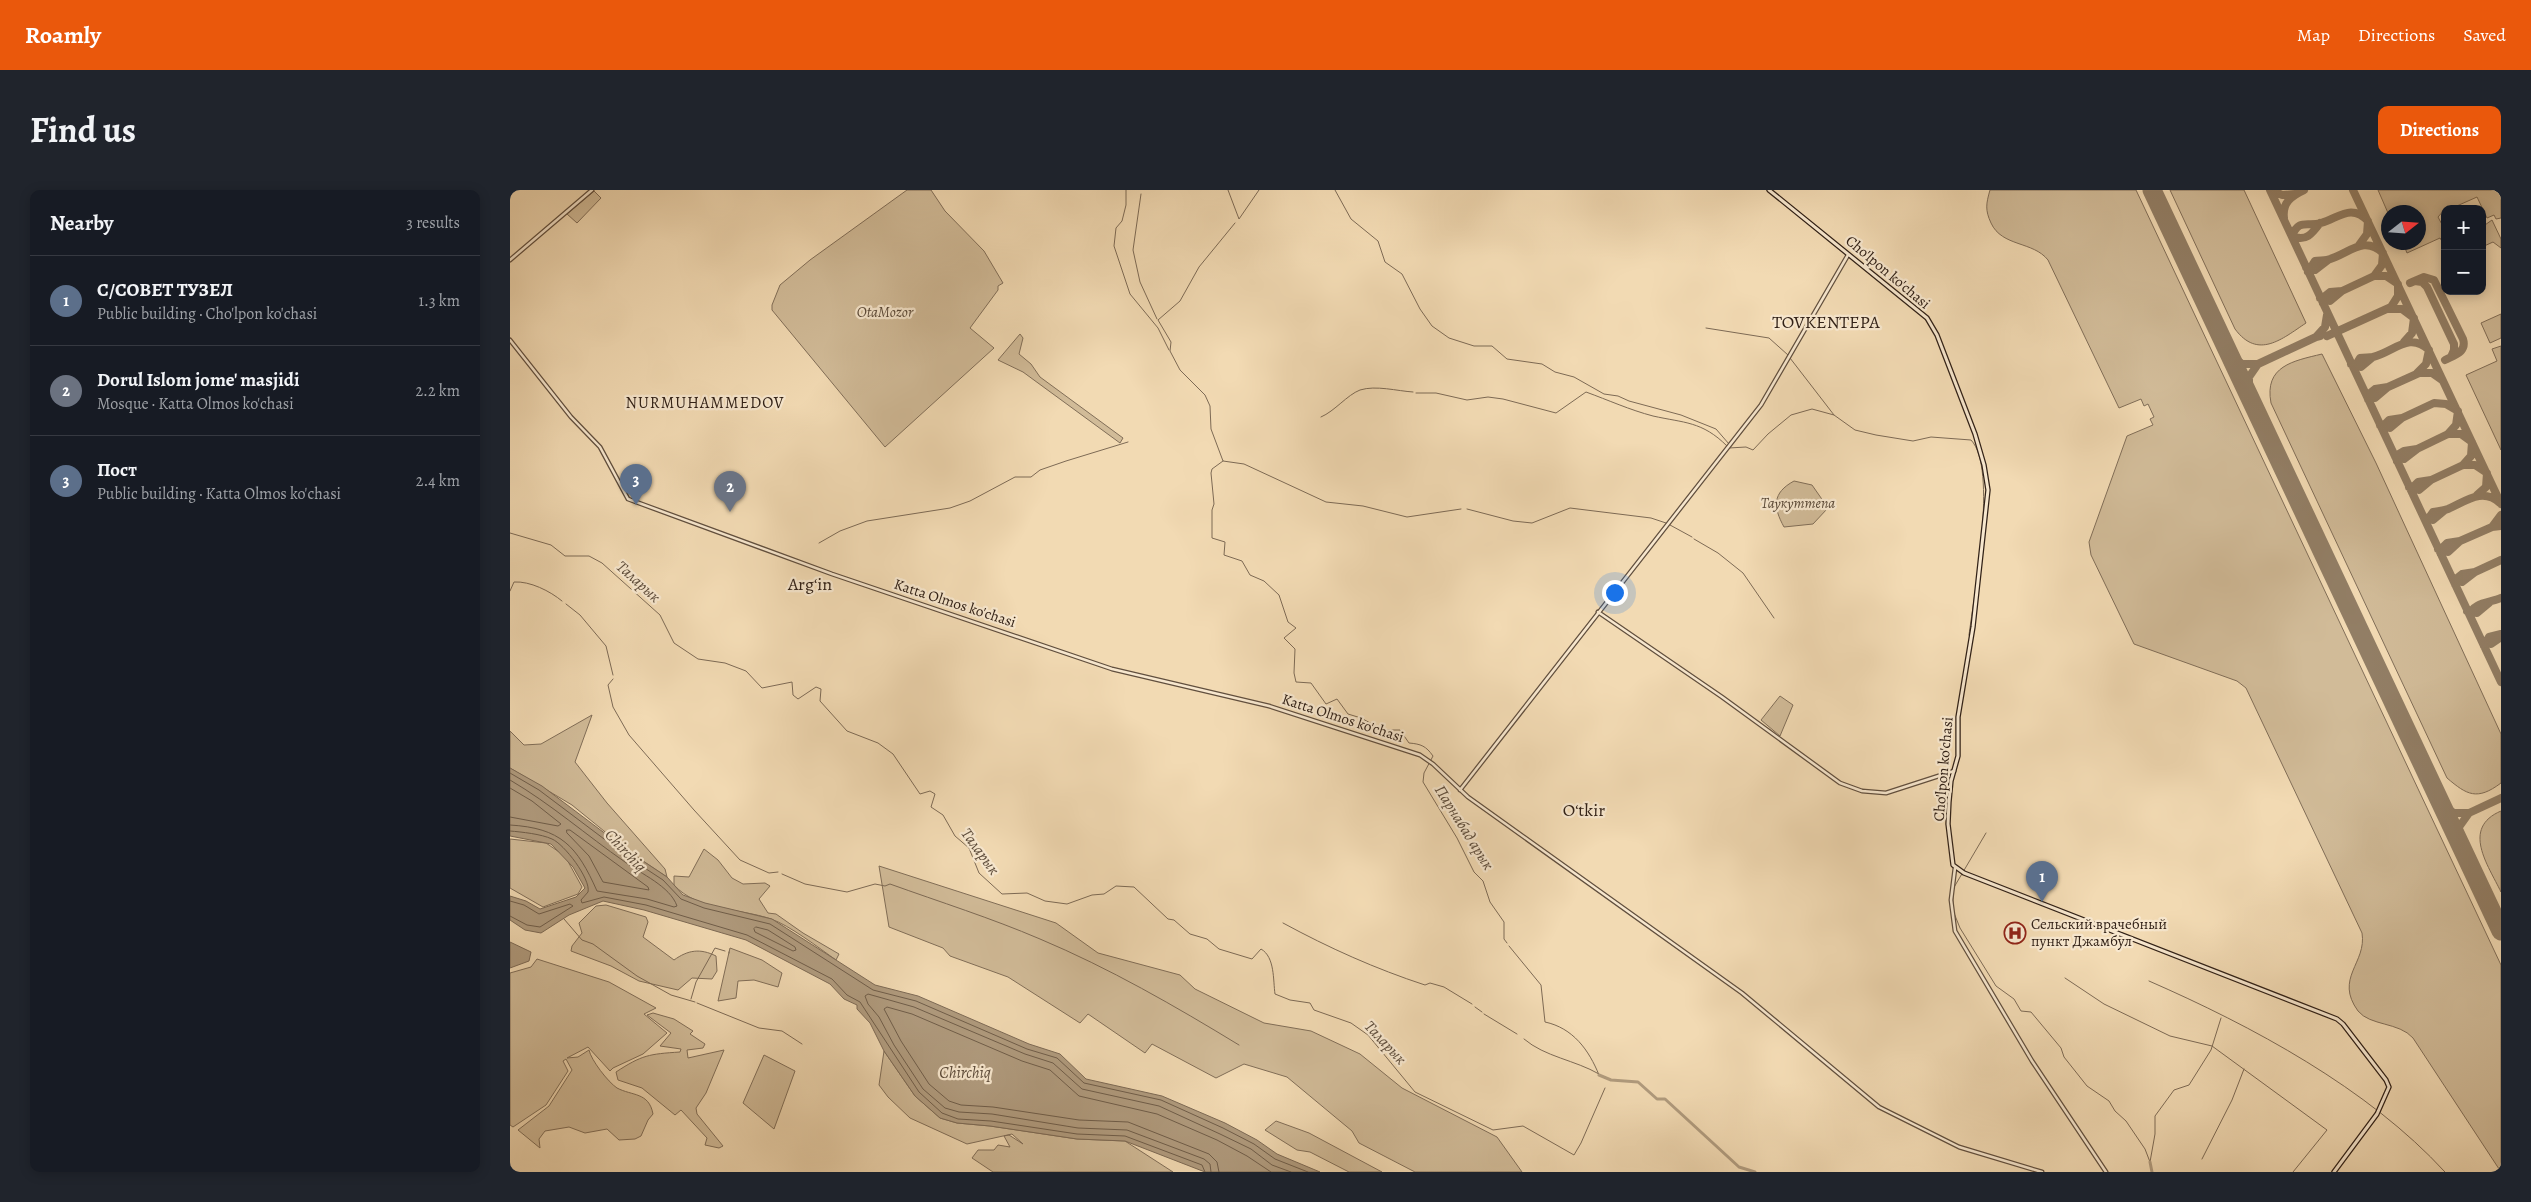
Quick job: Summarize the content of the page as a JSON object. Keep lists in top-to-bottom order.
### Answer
{
  "streets": {
    "main road": ["Cho'lpon ko'chasi"],
    "street": ["Katta Olmos ko'chasi"]
  },
  "districts": [
    "TOVKENTEPA",
    "NURMUHAMMEDOV",
    "Argʻin",
    "Oʻtkir"
  ],
  "water": ["Таларык", "Парнабад арык", "Chirchiq"],
  "parks": ["OtaMozor", "Таукуттепа"],
  "places": {
    "hospital": ["Сельский врачебный пункт Джамбул"]
  },
  "north": "right",
  "page": {
    "header": "Roamly",
    "nav": ["Map", "Directions", "Saved"],
    "title": "Find us",
    "buttons": "Directions",
    "heading": ["Nearby", "3 results"],
    "map_buttons": ["+", "−"],
    "list": [
      {
        "mark": "1",
        "name": "С/СОВЕТ ТУЗЕЛ",
        "note": "Public building · Cho'lpon ko'chasi",
        "value": "1.3 km"
      },
      {
        "mark": "2",
        "name": "Dorul Islom jome' masjidi",
        "note": "Mosque · Katta Olmos ko'chasi",
        "value": "2.2 km"
      },
      {
        "mark": "3",
        "name": "Пост",
        "note": "Public building · Katta Olmos ko'chasi",
        "value": "2.4 km"
      }
    ],
    "pins": ["3", "2", "1"]
  }
}
